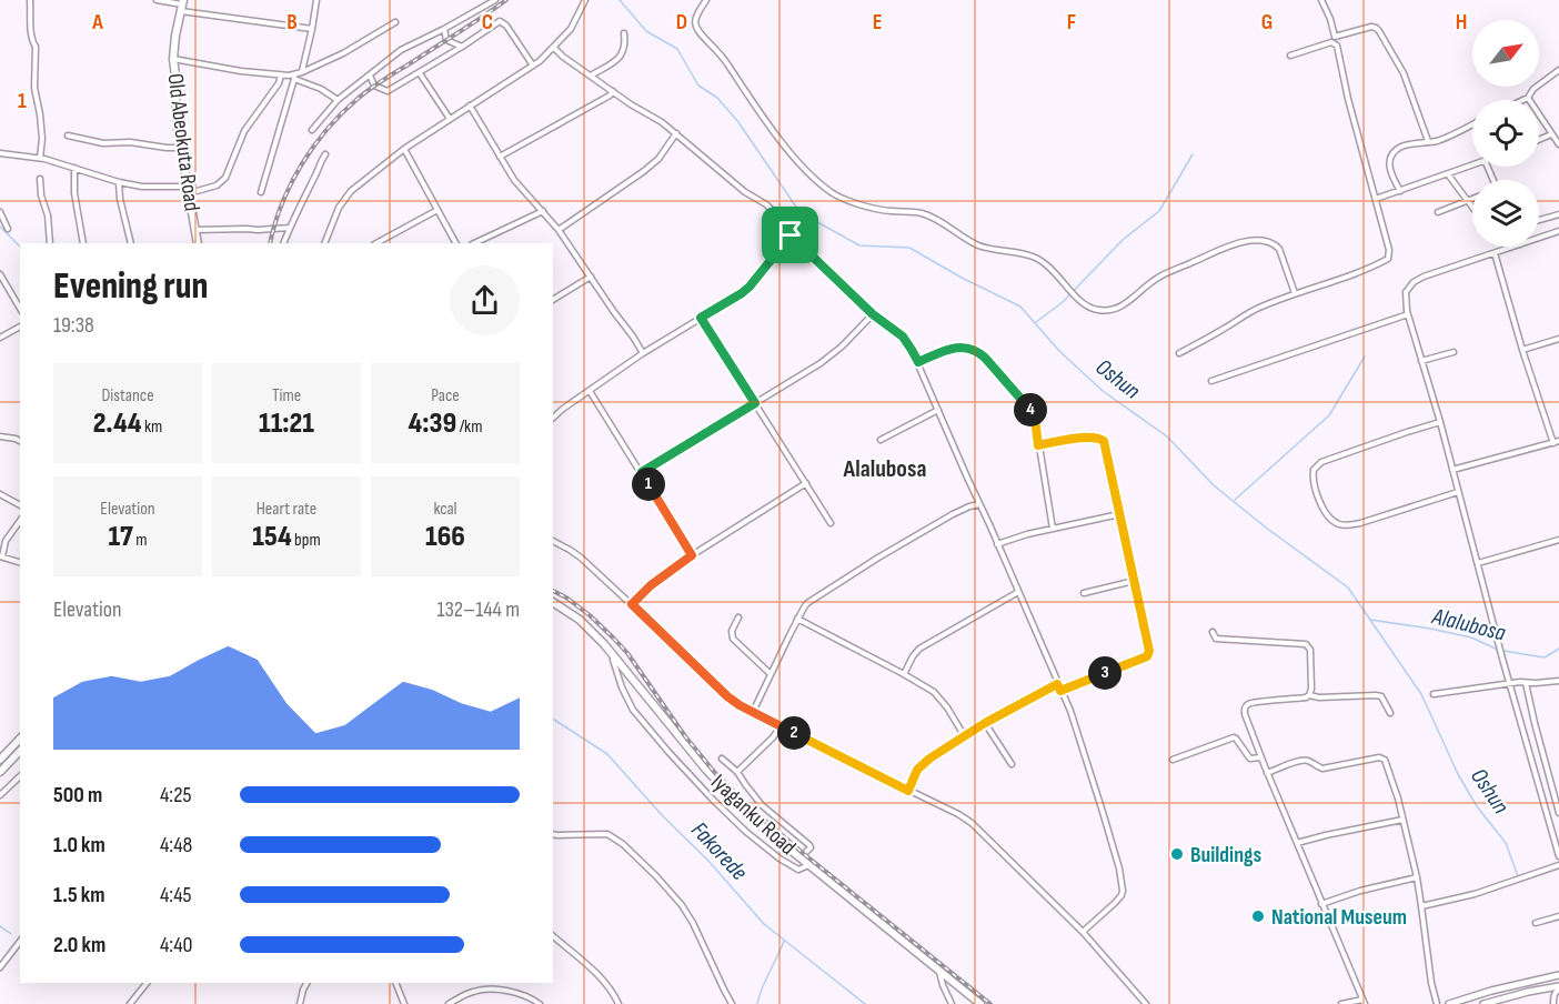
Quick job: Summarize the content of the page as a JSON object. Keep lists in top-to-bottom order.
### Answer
{
  "streets": {
    "main road": ["Old Abeokuta Road", "Iyaganku Road"]
  },
  "districts": ["Alalubosa"],
  "water": ["Oshun", "Alalubosa", "Fakorede"],
  "places": ["Buildings", "National Museum"],
  "north": "top right",
  "page": {
    "heading": ["Evening run", "19:38"],
    "stats": [
      ["Distance", "2.44 km"],
      ["Time", "11:21"],
      ["Pace", "4:39 /km"],
      ["Elevation", "17 m"],
      ["Heart rate", "154 bpm"],
      ["kcal", "166"]
    ],
    "pins": [
      "4",
      "1",
      "3",
      "2"
    ],
    "chart": ["Elevation", "132–144 m"],
    "list": [
      {
        "name": "500 m",
        "note": "4:25"
      },
      {
        "name": "1.0 km",
        "note": "4:48"
      },
      {
        "name": "1.5 km",
        "note": "4:45"
      },
      {
        "name": "2.0 km",
        "note": "4:40"
      }
    ]
  },
  "grid": {
    "columns": [
      "A",
      "B",
      "C",
      "D",
      "E",
      "F",
      "G",
      "H"
    ],
    "rows": ["1"]
  }
}
